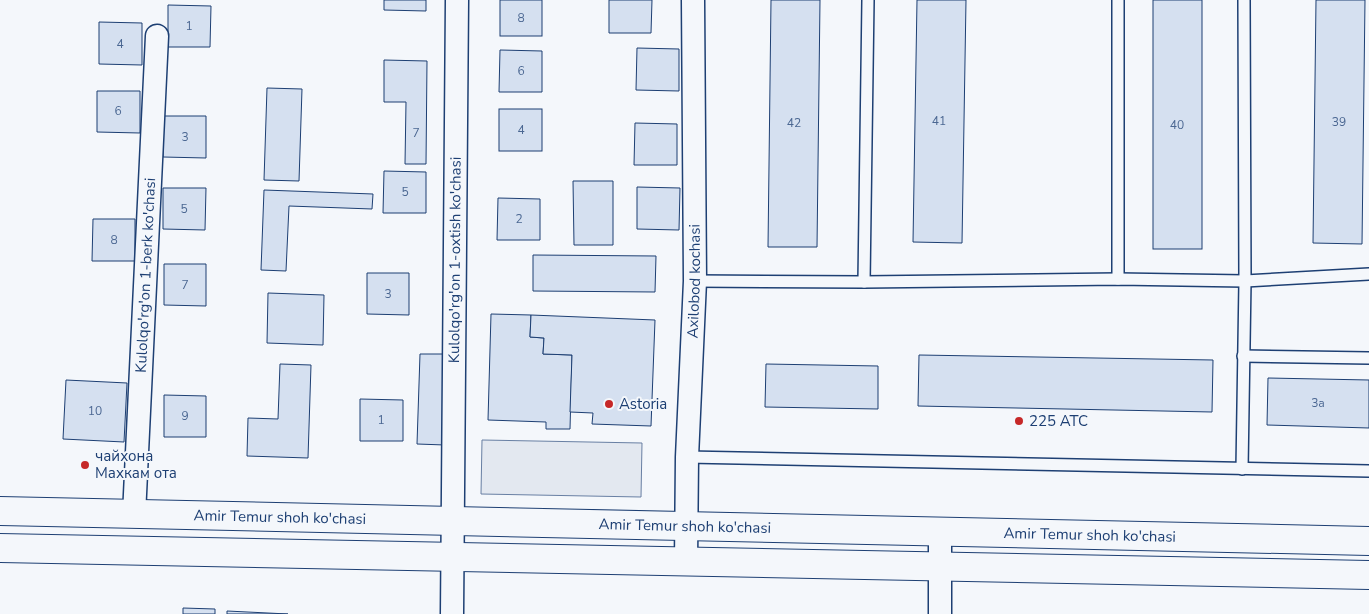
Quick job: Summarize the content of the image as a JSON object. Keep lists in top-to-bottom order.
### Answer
{
  "streets": {
    "main road": ["Amir Temur shoh ko'chasi"],
    "street": ["Kulolqo'rg'on 1-oxtish ko'chasi", "Kulolqo'rg'on 1-berk ko'chasi", "Axilobod kochasi"]
  },
  "crossings": [
    ["Kulolqo'rg'on 1-oxtish ko'chasi", "Amir Temur shoh ko'chasi"],
    ["Kulolqo'rg'on 1-berk ko'chasi", "Amir Temur shoh ko'chasi"],
    ["Axilobod kochasi", "Amir Temur shoh ko'chasi"]
  ],
  "places": ["Astoria", "225 АТС", "чайхона Махкам ота"],
  "house_numbers": [
    "8",
    "1",
    "4",
    "6",
    "6",
    "41",
    "39",
    "42",
    "40",
    "4",
    "7",
    "3",
    "5",
    "5",
    "2",
    "8",
    "7",
    "3",
    "3а",
    "10",
    "9",
    "1"
  ]
}
